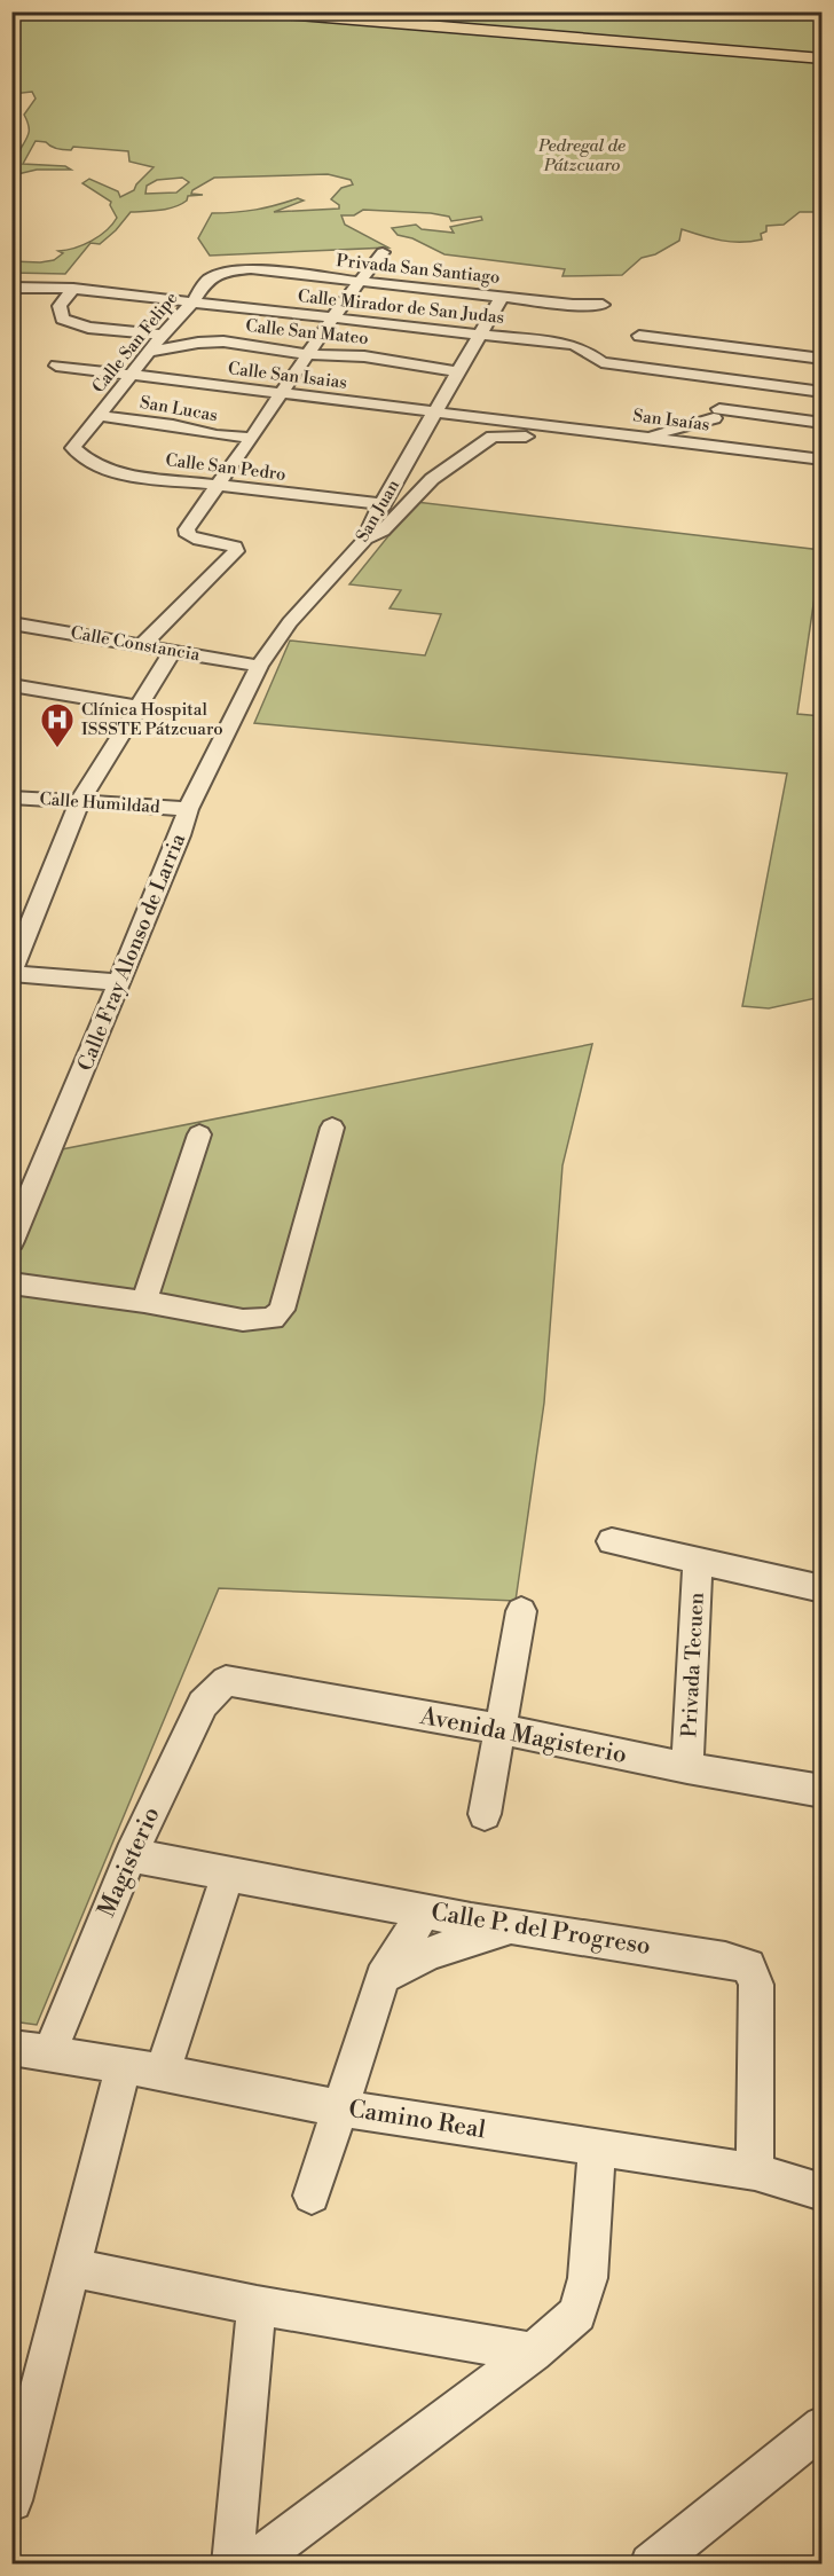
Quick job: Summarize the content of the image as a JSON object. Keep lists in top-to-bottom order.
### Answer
{
  "streets": {
    "street": [
      "Privada San Santiago",
      "Calle Mirador de San Judas",
      "Calle San Mateo",
      "Calle San Felipe",
      "Calle San Isaias",
      "San Lucas",
      "San Isaías",
      "Calle San Pedro",
      "San Juan",
      "Calle Constancia",
      "Calle Humildad",
      "Calle Fray Alonso de Larria",
      "Privada Tecuen",
      "Avenida Magisterio",
      "Magisterio",
      "Calle P. del Progreso",
      "Camino Real"
    ]
  },
  "crossings": [
    ["Privada San Santiago", "Calle San Felipe"],
    ["Privada San Santiago", "San Juan"],
    ["Calle Mirador de San Judas", "Calle San Felipe"],
    ["Calle Mirador de San Judas", "San Juan"],
    ["Calle San Mateo", "Calle San Felipe"],
    ["Calle San Mateo", "San Juan"],
    ["Calle San Felipe", "Calle San Isaias"],
    ["Calle San Felipe", "San Lucas"],
    ["Calle San Felipe", "Calle San Pedro"],
    ["Calle San Isaias", "San Isaías"],
    ["Calle San Isaias", "San Juan"],
    ["Calle San Pedro", "San Juan"],
    ["San Juan", "Calle Constancia"],
    ["San Juan", "Calle Fray Alonso de Larria"],
    ["Calle Constancia", "Calle Fray Alonso de Larria"],
    ["Calle Humildad", "Calle Fray Alonso de Larria"],
    ["Privada Tecuen", "Avenida Magisterio"],
    ["Avenida Magisterio", "Magisterio"],
    ["Magisterio", "Calle P. del Progreso"],
    ["Magisterio", "Camino Real"],
    ["Calle P. del Progreso", "Camino Real"]
  ],
  "parks": ["Pedregal de Pátzcuaro"],
  "places": {
    "hospital": ["Clínica Hospital ISSSTE Pátzcuaro"]
  }
}
